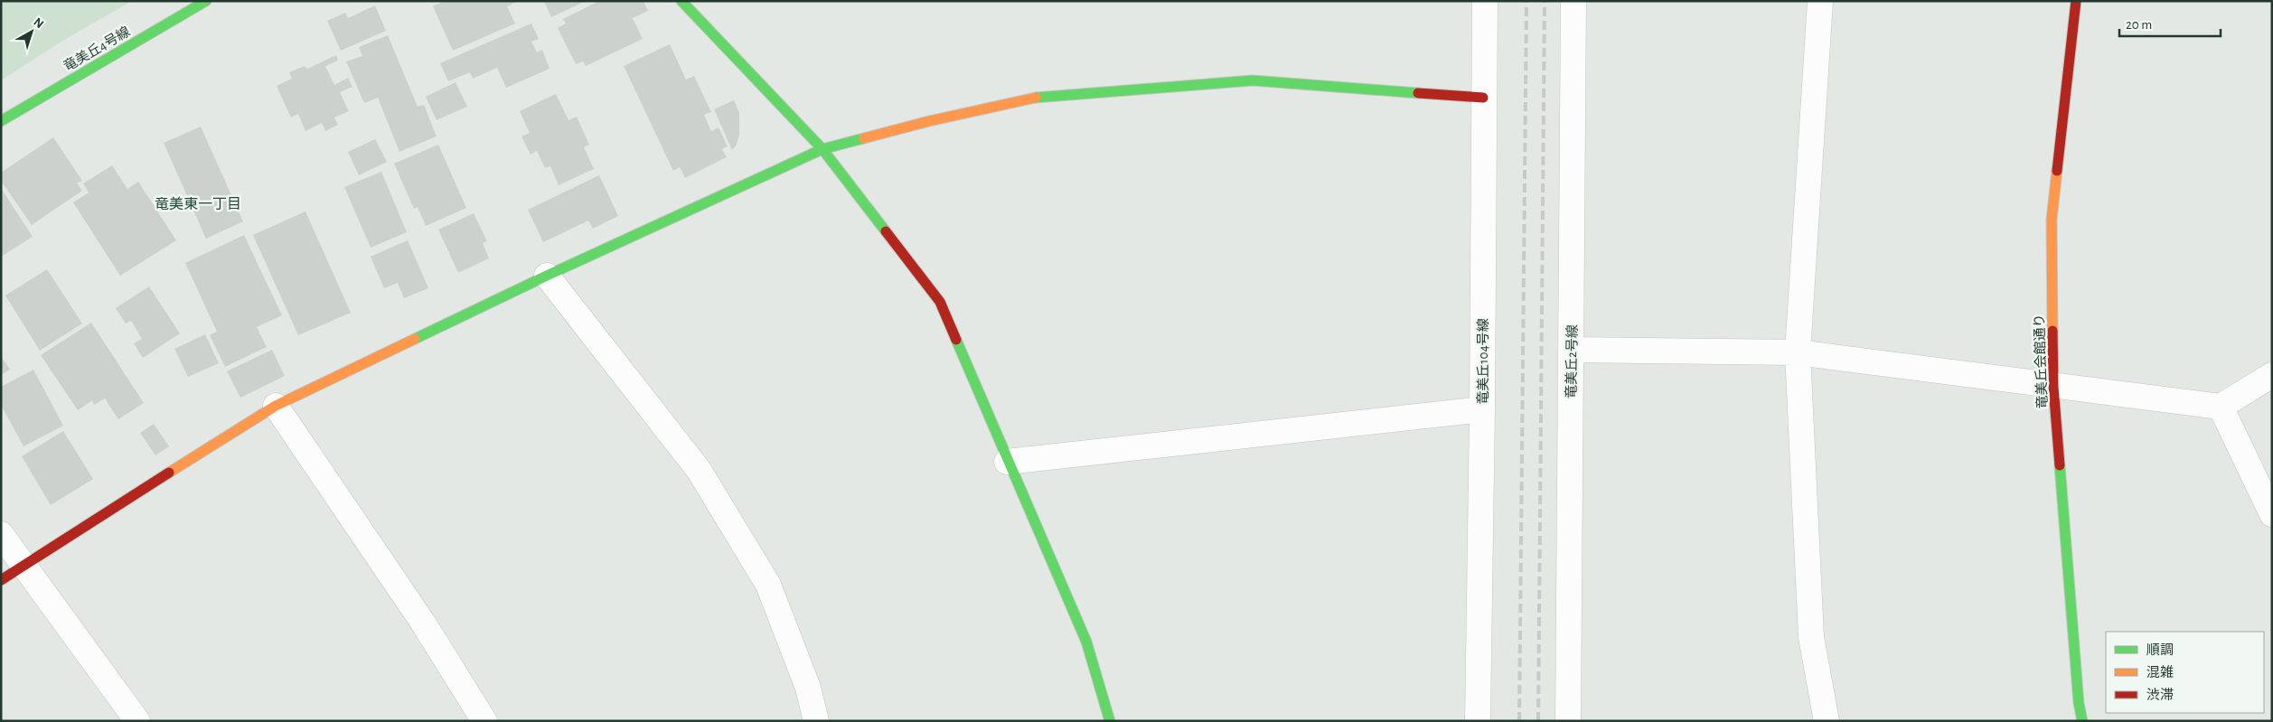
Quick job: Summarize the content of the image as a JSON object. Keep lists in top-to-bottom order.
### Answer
{
  "streets": {
    "street": [
      "竜美丘4号線",
      "竜美丘104号線",
      "竜美丘2号線",
      "竜美丘会館通り"
    ]
  },
  "districts": ["竜美東一丁目"],
  "legend": ["順調", "混雑", "渋滞"],
  "scale_bar": "20 m",
  "north": "top right"
}
